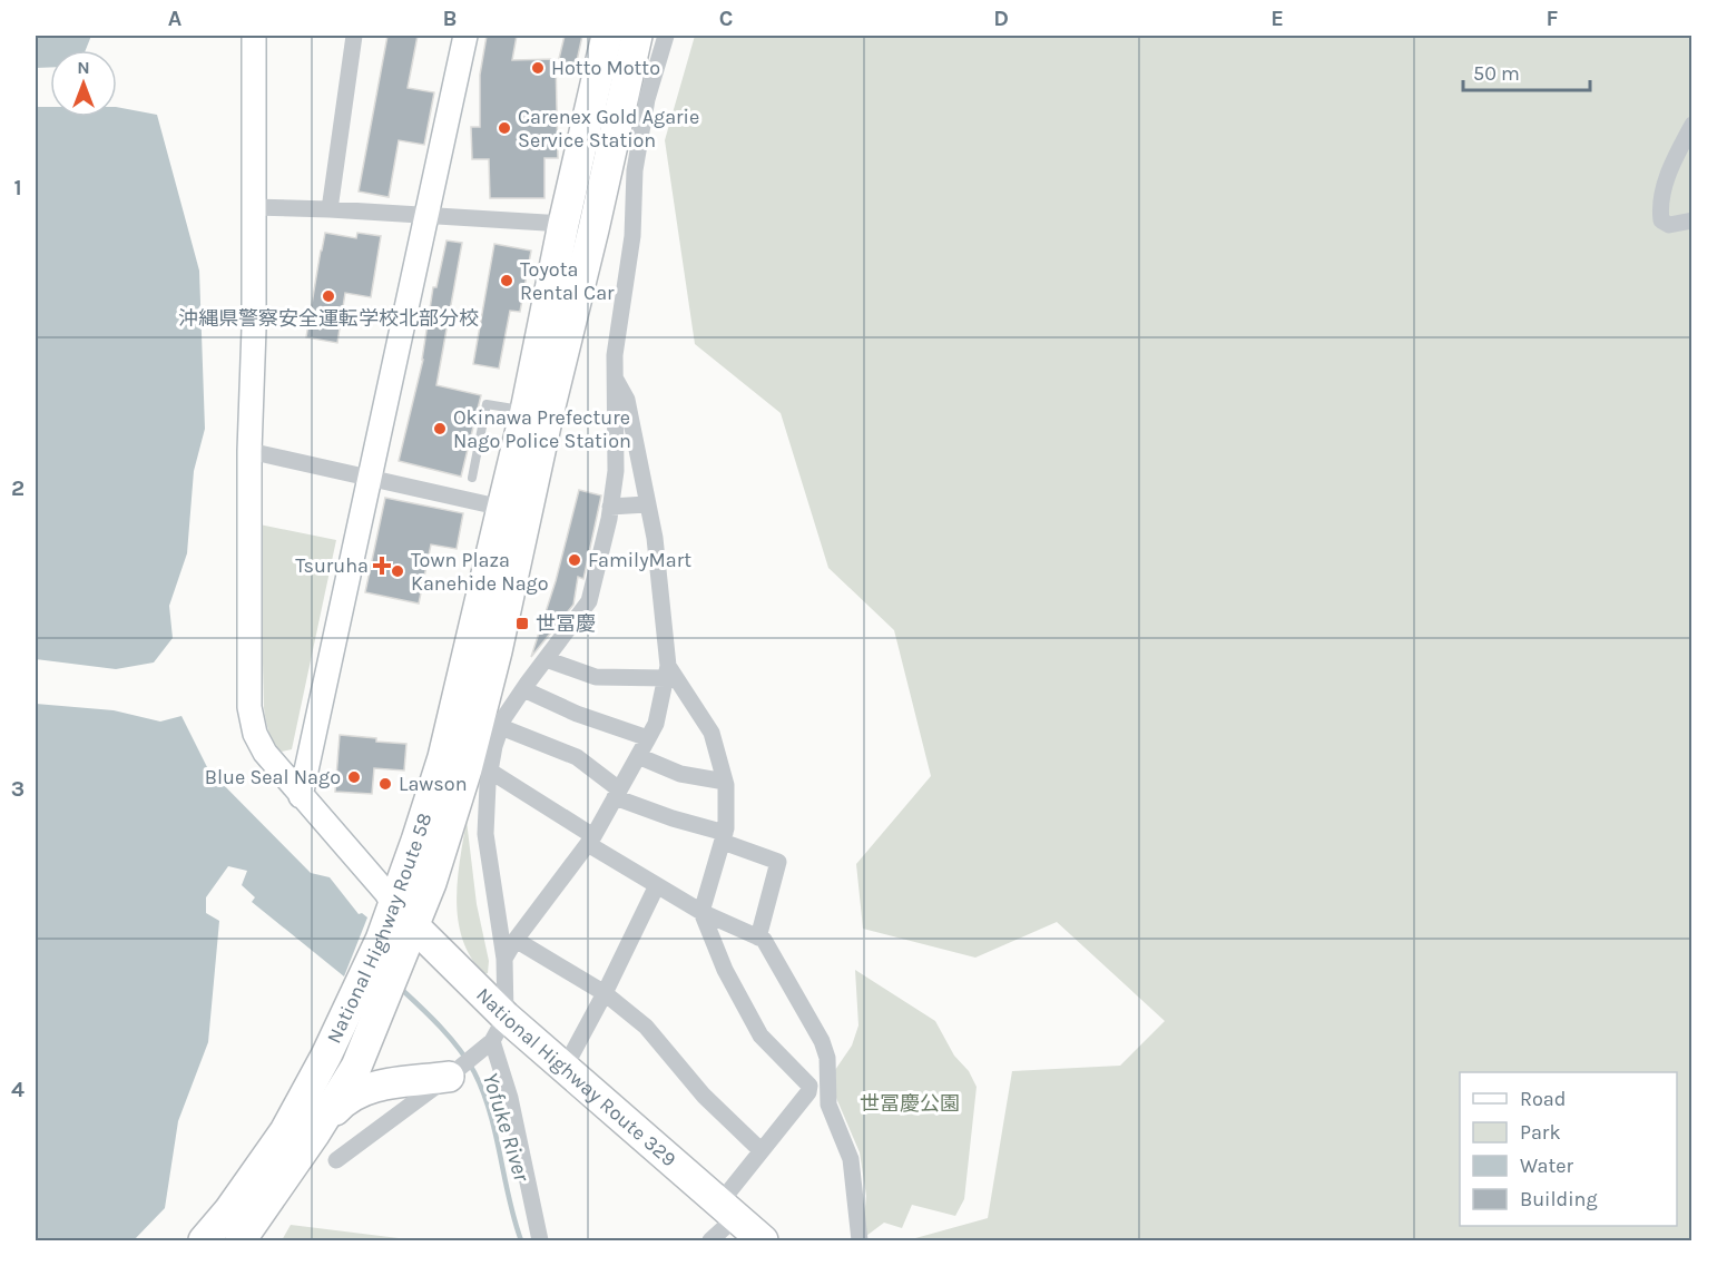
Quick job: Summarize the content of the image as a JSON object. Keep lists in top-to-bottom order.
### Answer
{
  "streets": {
    "highway": ["National Highway Route 58", "National Highway Route 329"]
  },
  "crossings": [
    ["National Highway Route 58", "National Highway Route 329"]
  ],
  "water": ["Yofuke River"],
  "parks": ["世冨慶公園"],
  "places": {
    "other": [
      "Hotto Motto",
      "Carenex Gold Agarie Service Station",
      "Toyota Rental Car",
      "沖縄県警察安全運転学校北部分校",
      "Okinawa Prefecture Nago Police Station",
      "FamilyMart",
      "Town Plaza Kanehide Nago",
      "Blue Seal Nago",
      "Lawson"
    ],
    "health": ["Tsuruha"],
    "transit": ["世冨慶"]
  },
  "legend": [
    "Road",
    "Park",
    "Water",
    "Building"
  ],
  "scale_bar": "50 m",
  "north": "top",
  "grid": {
    "columns": [
      "A",
      "B",
      "C",
      "D",
      "E",
      "F"
    ],
    "rows": [
      "1",
      "2",
      "3",
      "4"
    ]
  }
}
